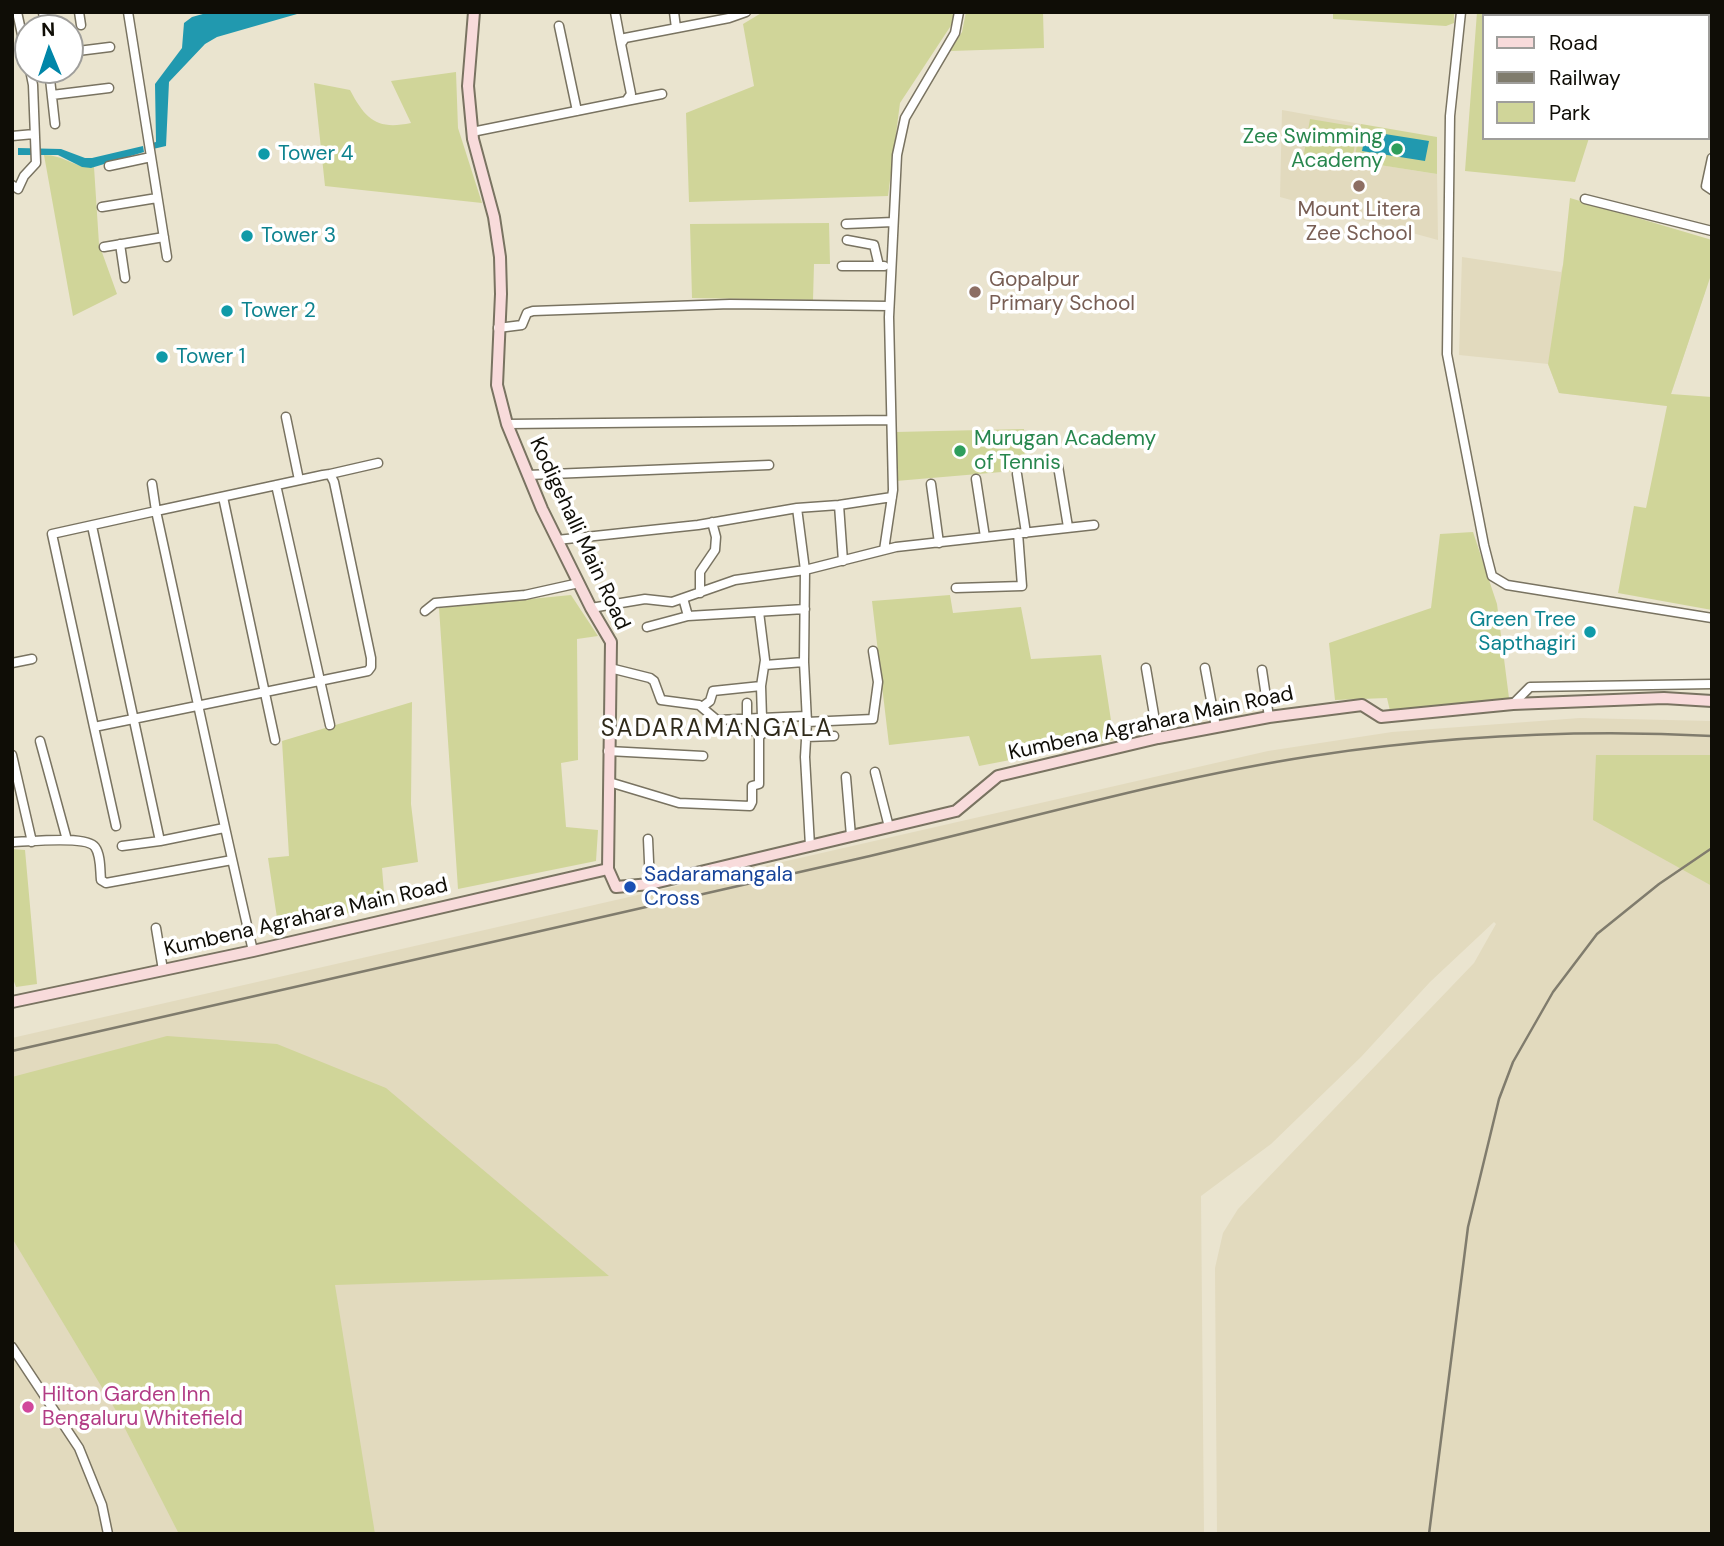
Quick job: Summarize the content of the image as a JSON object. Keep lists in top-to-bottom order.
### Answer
{
  "streets": {
    "street": ["Kodigehalli Main Road", "Kumbena Agrahara Main Road"]
  },
  "crossings": [
    ["Kodigehalli Main Road", "Kumbena Agrahara Main Road"]
  ],
  "districts": ["SADARAMANGALA"],
  "places": [
    "Zee Swimming Academy",
    "Tower 4",
    "Mount Litera Zee School",
    "Tower 3",
    "Gopalpur Primary School",
    "Tower 2",
    "Tower 1",
    "Murugan Academy of Tennis",
    "Green Tree Sapthagiri",
    "Sadaramangala Cross",
    "Hilton Garden Inn Bengaluru Whitefield"
  ],
  "legend": ["Road", "Railway", "Park"],
  "north": "top"
}
